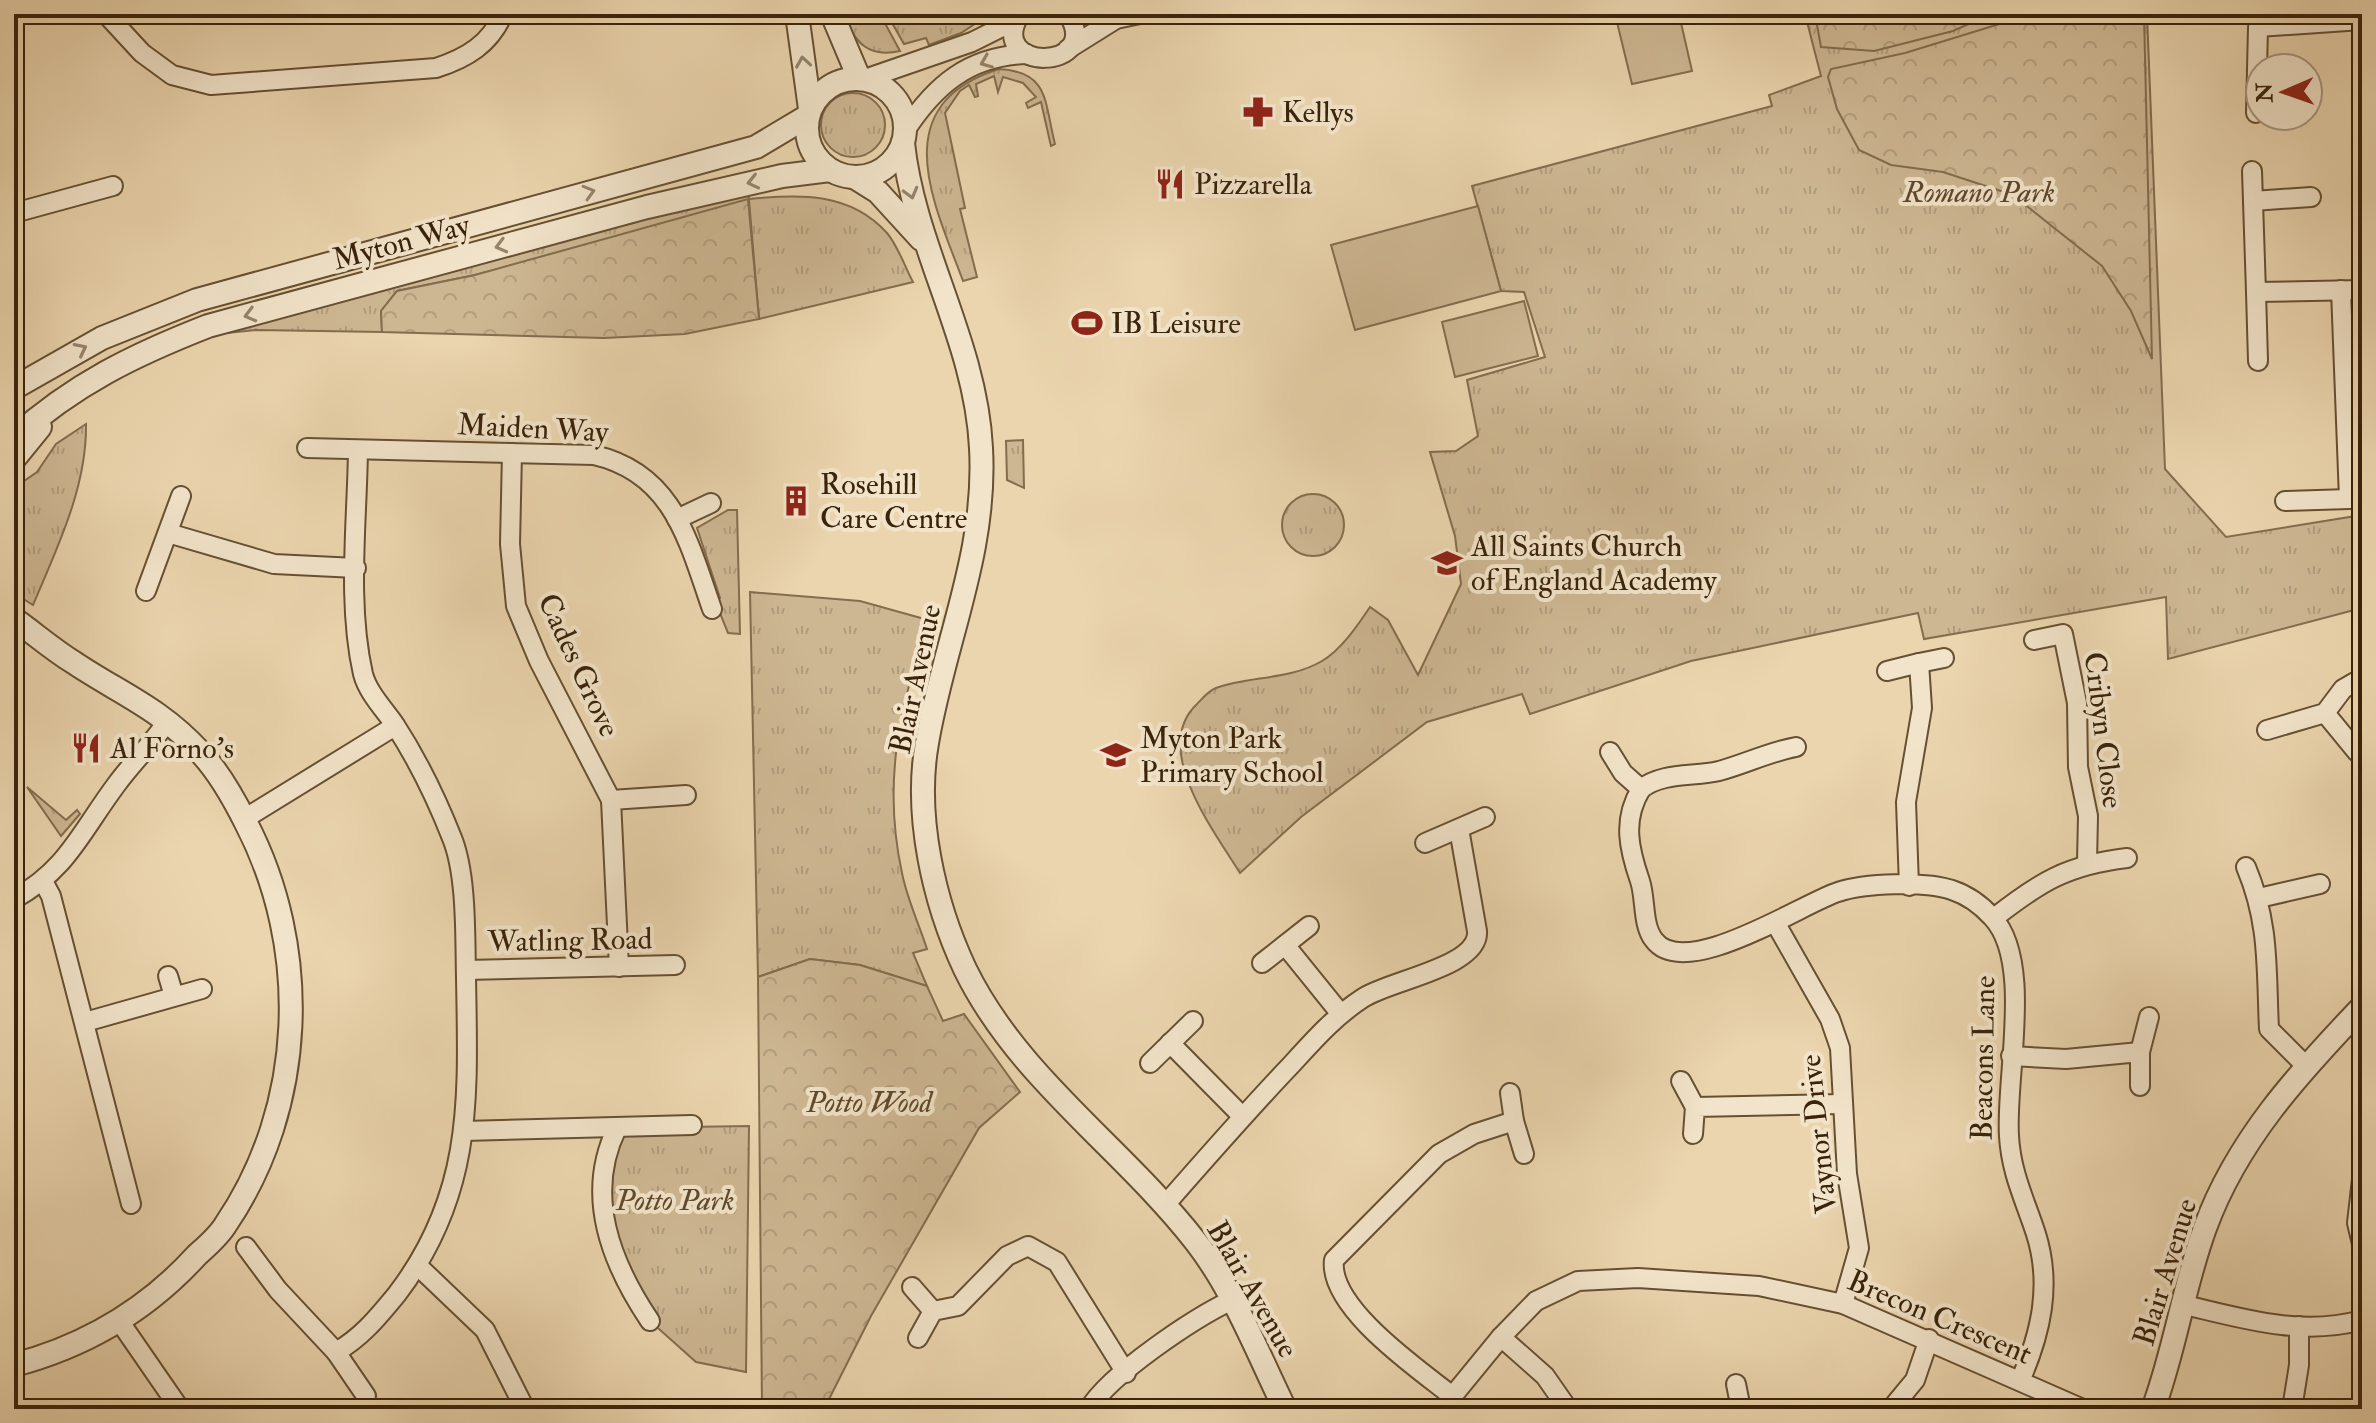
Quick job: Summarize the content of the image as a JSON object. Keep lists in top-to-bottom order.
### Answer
{
  "streets": {
    "street": [
      "Myton Way",
      "Maiden Way",
      "Cades Grove",
      "Blair Avenue",
      "Cribyn Close",
      "Watling Road",
      "Beacons Lane",
      "Vaynor Drive",
      "Brecon Crescent"
    ]
  },
  "crossings": [
    ["Myton Way", "Blair Avenue"],
    ["Maiden Way", "Cades Grove"],
    ["Cades Grove", "Watling Road"],
    ["Beacons Lane", "Brecon Crescent"],
    ["Vaynor Drive", "Brecon Crescent"]
  ],
  "parks": ["Romano Park", "Potto Wood", "Potto Park"],
  "places": {
    "pharmacy": ["Kellys"],
    "restaurant": ["Pizzarella", "Al Forno's"],
    "sports": ["IB Leisure"],
    "building": ["Rosehill Care Centre"],
    "school or university": ["All Saints Church of England Academy", "Myton Park Primary School"]
  },
  "north": "left"
}
